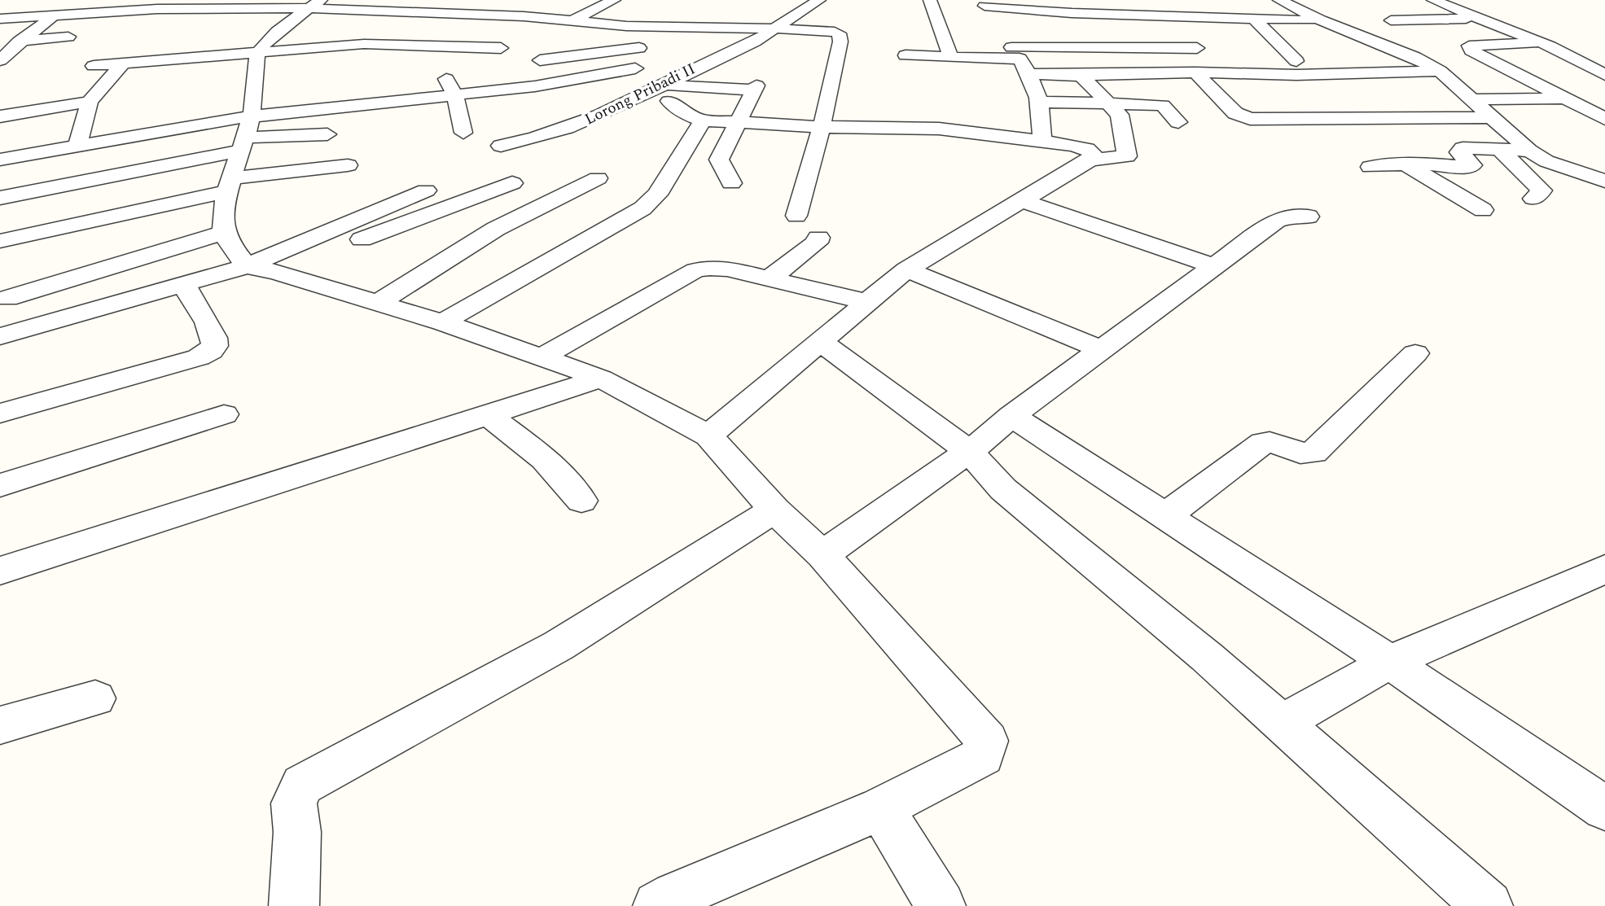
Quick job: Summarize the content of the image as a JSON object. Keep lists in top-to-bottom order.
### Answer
{
  "streets": {
    "street": ["Lorong Pribadi II"]
  }
}
